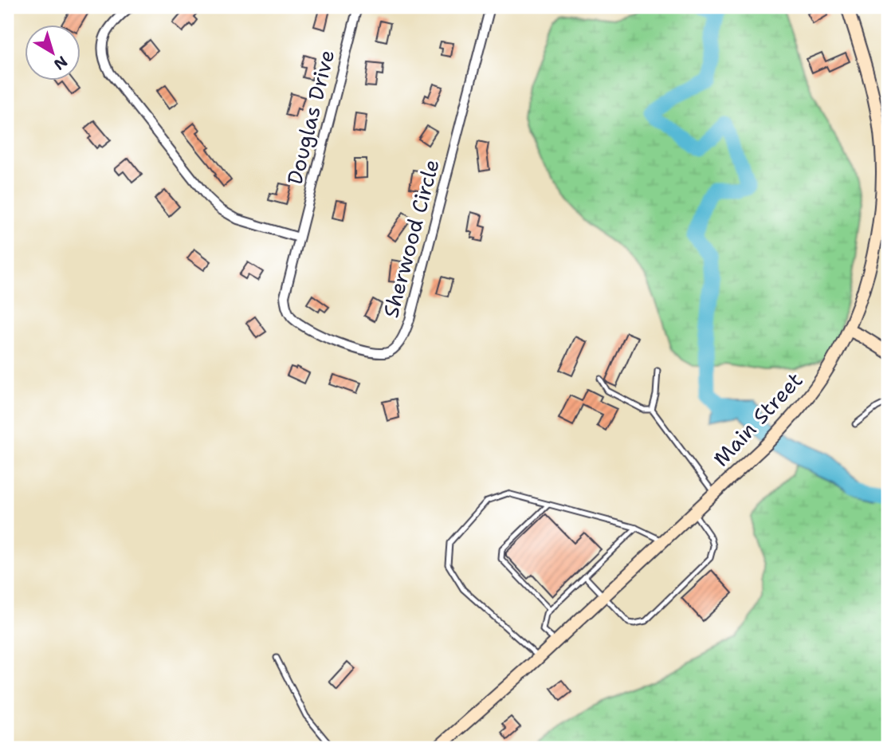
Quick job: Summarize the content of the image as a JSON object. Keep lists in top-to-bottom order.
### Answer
{
  "streets": {
    "main road": ["Main Street"],
    "street": ["Douglas Drive", "Sherwood Circle"]
  },
  "crossings": [
    ["Douglas Drive", "Sherwood Circle"]
  ],
  "north": "bottom right"
}
